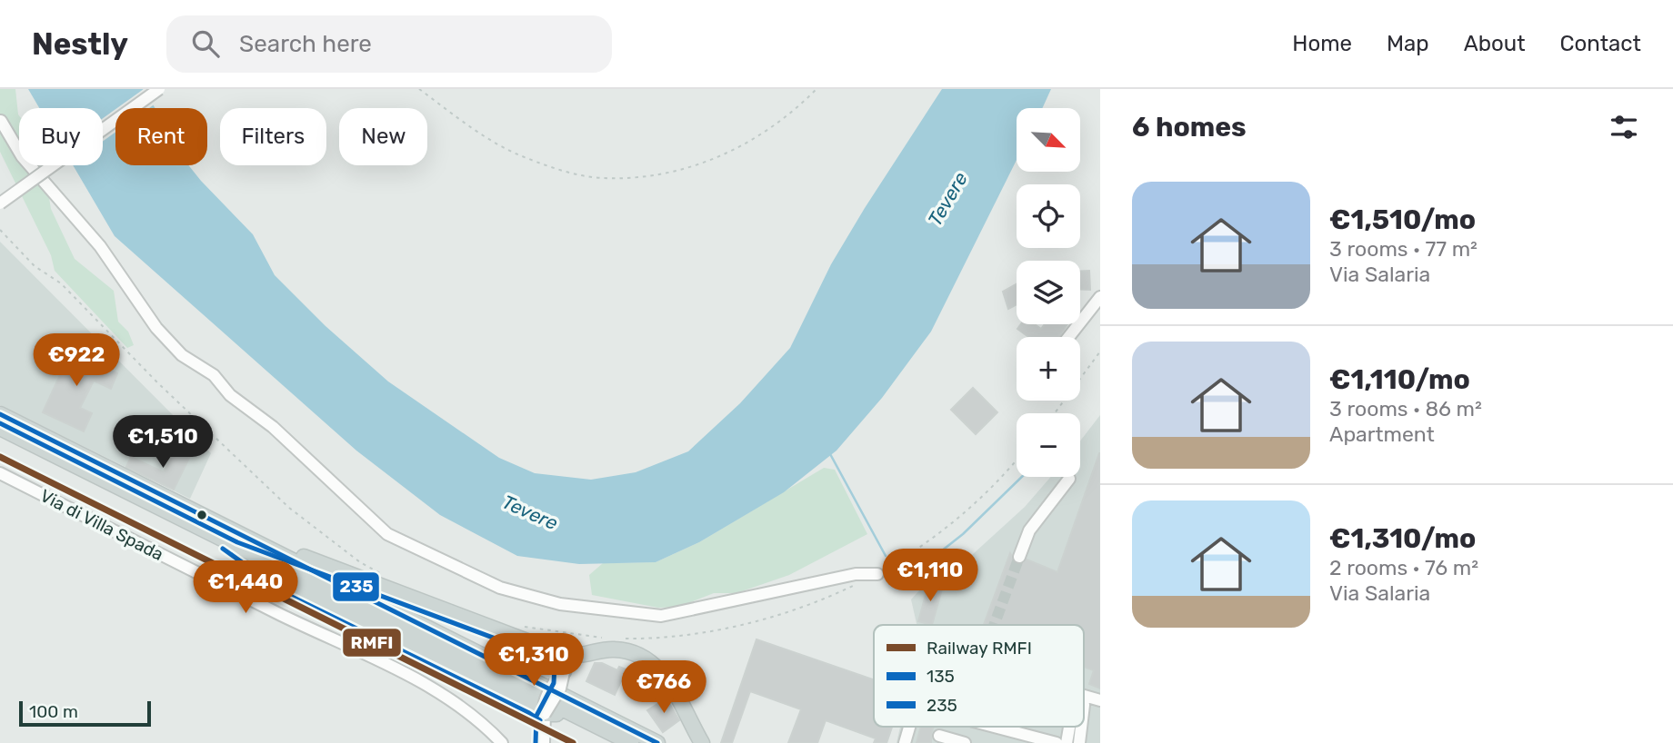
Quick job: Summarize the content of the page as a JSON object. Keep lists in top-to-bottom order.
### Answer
{
  "streets": {
    "street": ["Via di Villa Spada"]
  },
  "water": ["Tevere"],
  "lines": ["transit line 135", "transit line 235", "rail line RMFI"],
  "legend": ["Railway RMFI", "135", "235"],
  "scale_bar": "100 m",
  "north": "bottom right",
  "page": {
    "header": "Nestly",
    "search": "Search here",
    "nav": [
      "Home",
      "Map",
      "About",
      "Contact"
    ],
    "heading": "6 homes",
    "map_buttons": ["+", "−"],
    "chip": [
      "Buy",
      "Rent",
      "Filters",
      "New"
    ],
    "list": [
      {
        "name": "€1,510/mo",
        "note": "3 rooms · 77 m² · Via Salaria"
      },
      {
        "name": "€1,110/mo",
        "note": "3 rooms · 86 m² · Apartment"
      },
      {
        "name": "€1,310/mo",
        "note": "2 rooms · 76 m² · Via Salaria"
      }
    ],
    "price": [
      "€922",
      "€1,510",
      "€1,110",
      "€1,440",
      "€1,310",
      "€766"
    ],
    "scale": "100 m"
  }
}
